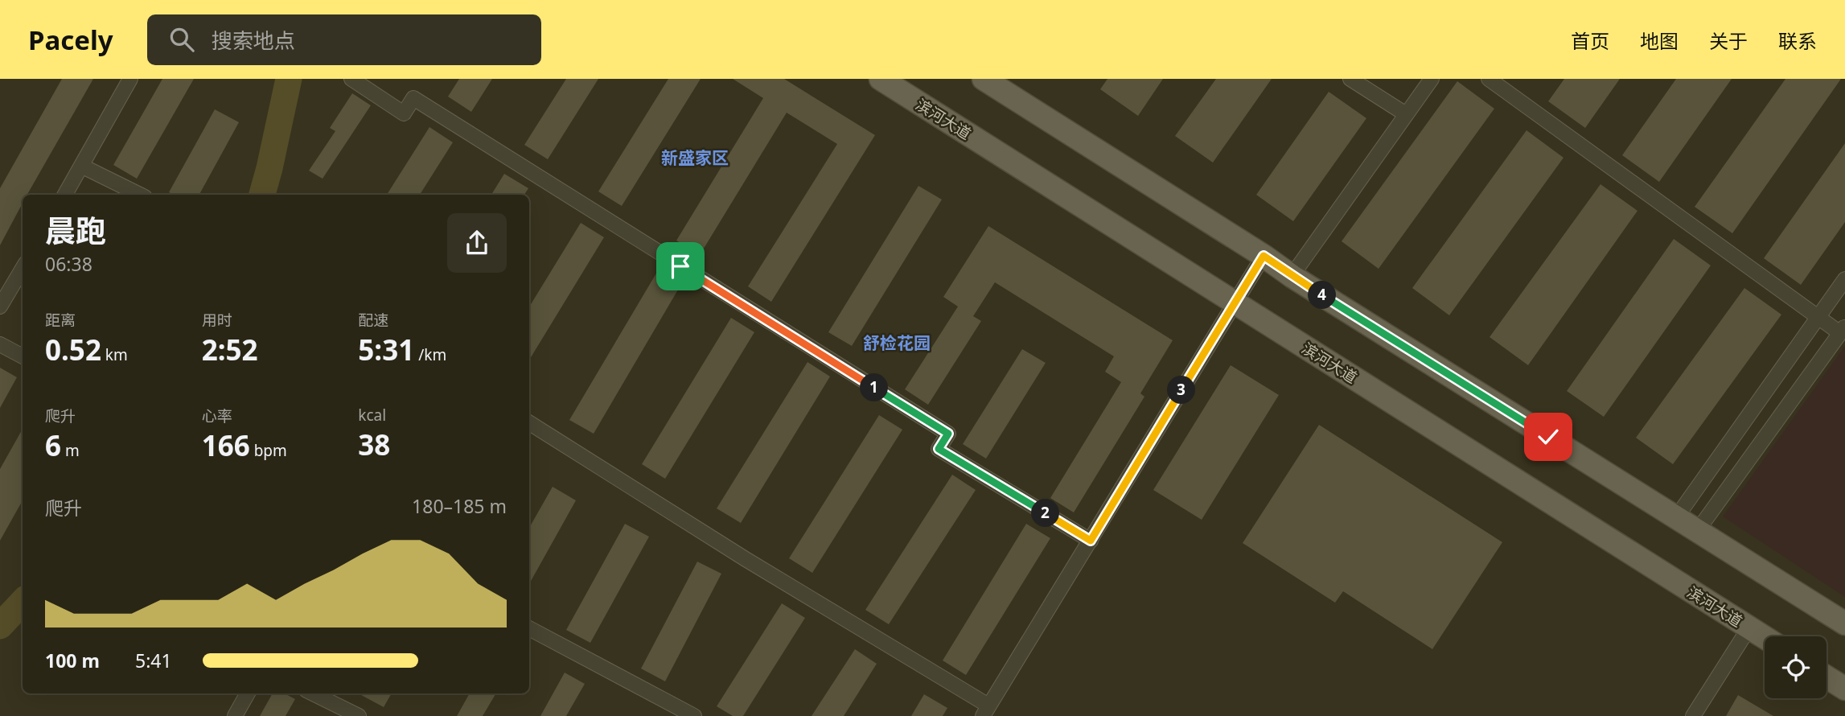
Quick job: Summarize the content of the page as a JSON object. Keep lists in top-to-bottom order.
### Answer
{
  "streets": {
    "main road": ["滨河大道"]
  },
  "districts": ["新盛家区", "舒检花园"],
  "page": {
    "header": "Pacely",
    "search": "搜索地点",
    "nav": [
      "首页",
      "地图",
      "关于",
      "联系"
    ],
    "heading": ["晨跑", "06:38"],
    "pins": [
      "4",
      "1",
      "3",
      "2"
    ],
    "stats": [
      ["距离", "0.52 km"],
      ["用时", "2:52"],
      ["配速", "5:31 /km"],
      ["爬升", "6 m"],
      ["心率", "166 bpm"],
      ["kcal", "38"]
    ],
    "chart": ["爬升", "180–185 m"],
    "list": [
      {
        "name": "100 m",
        "note": "5:41"
      }
    ]
  }
}
